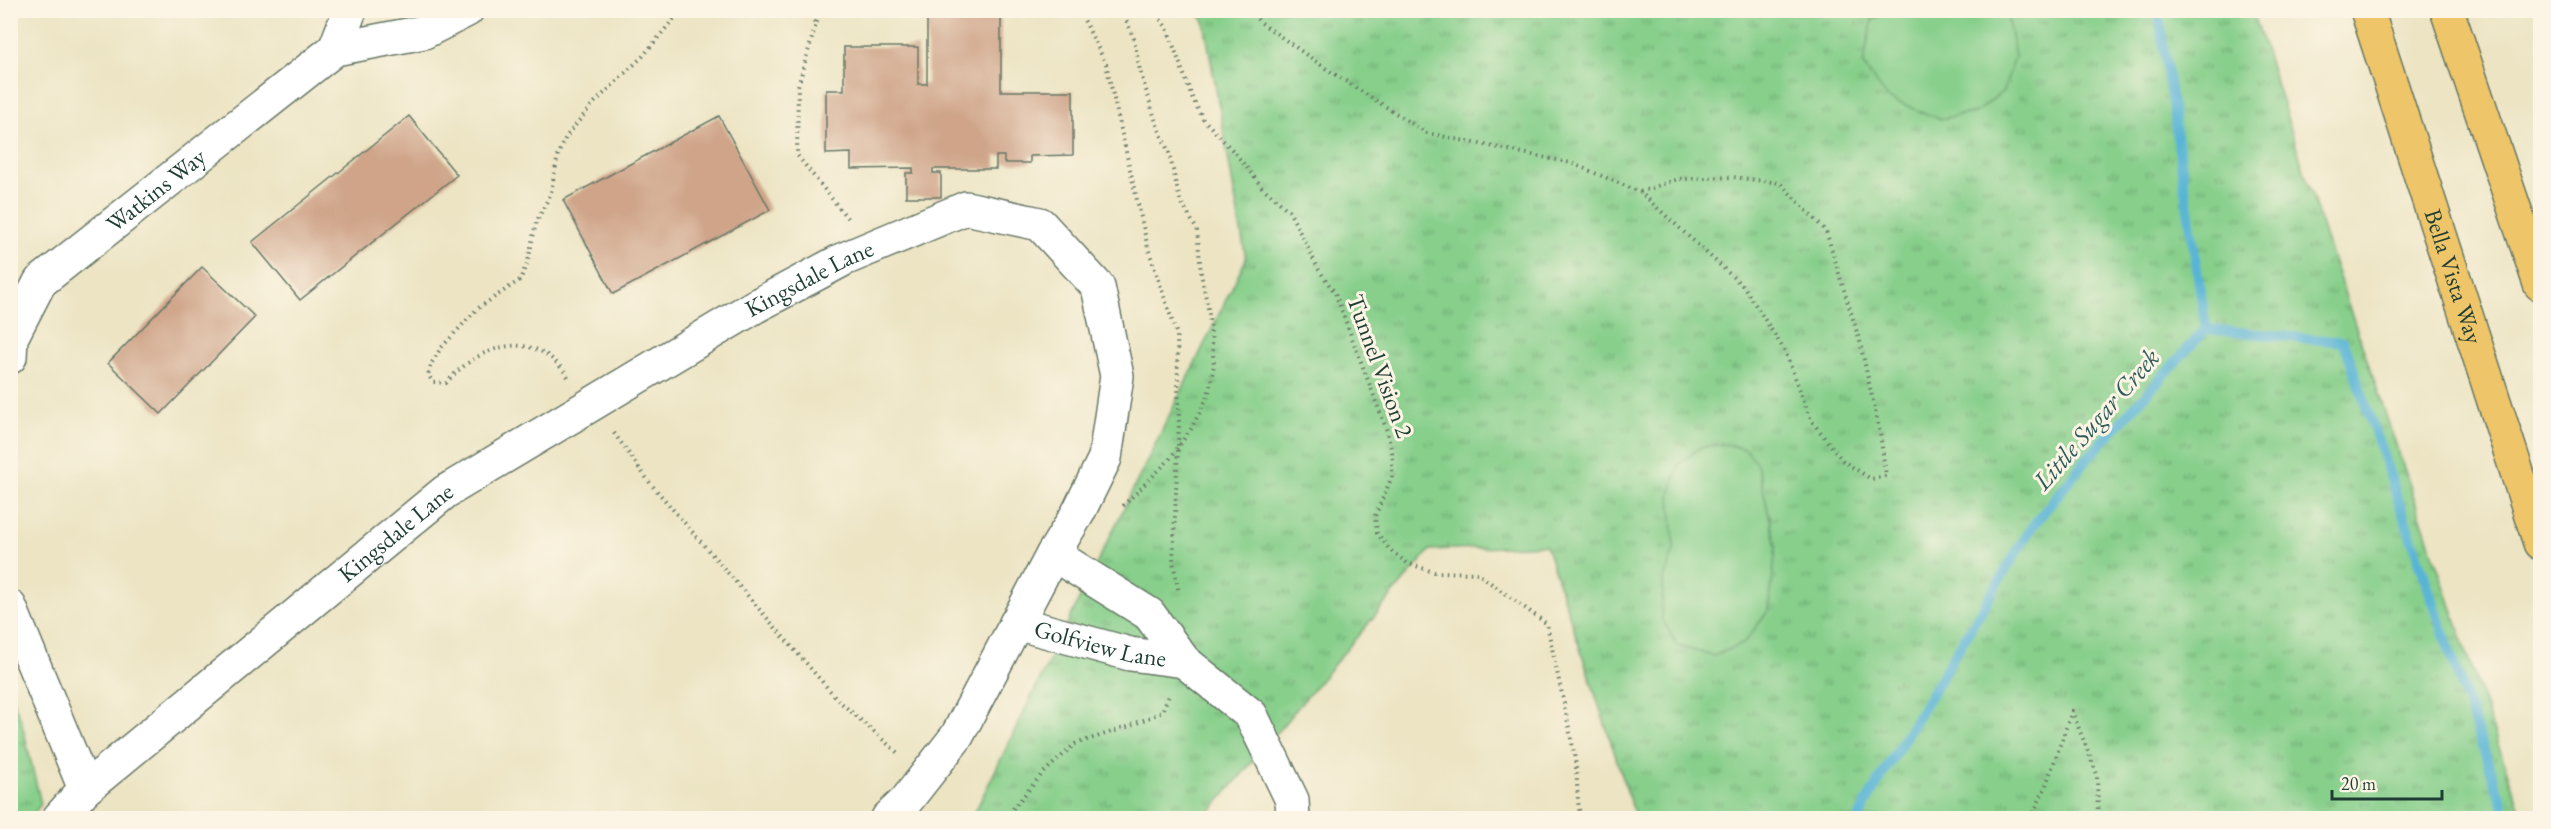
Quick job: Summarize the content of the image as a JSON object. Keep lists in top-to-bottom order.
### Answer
{
  "streets": {
    "main road": ["Bella Vista Way"],
    "street": ["Watkins Way", "Kingsdale Lane", "Golfview Lane"],
    "path": ["Tunnel Vision 2"]
  },
  "crossings": [
    ["Kingsdale Lane", "Golfview Lane"]
  ],
  "water": ["Little Sugar Creek"],
  "scale_bar": "20 m"
}
